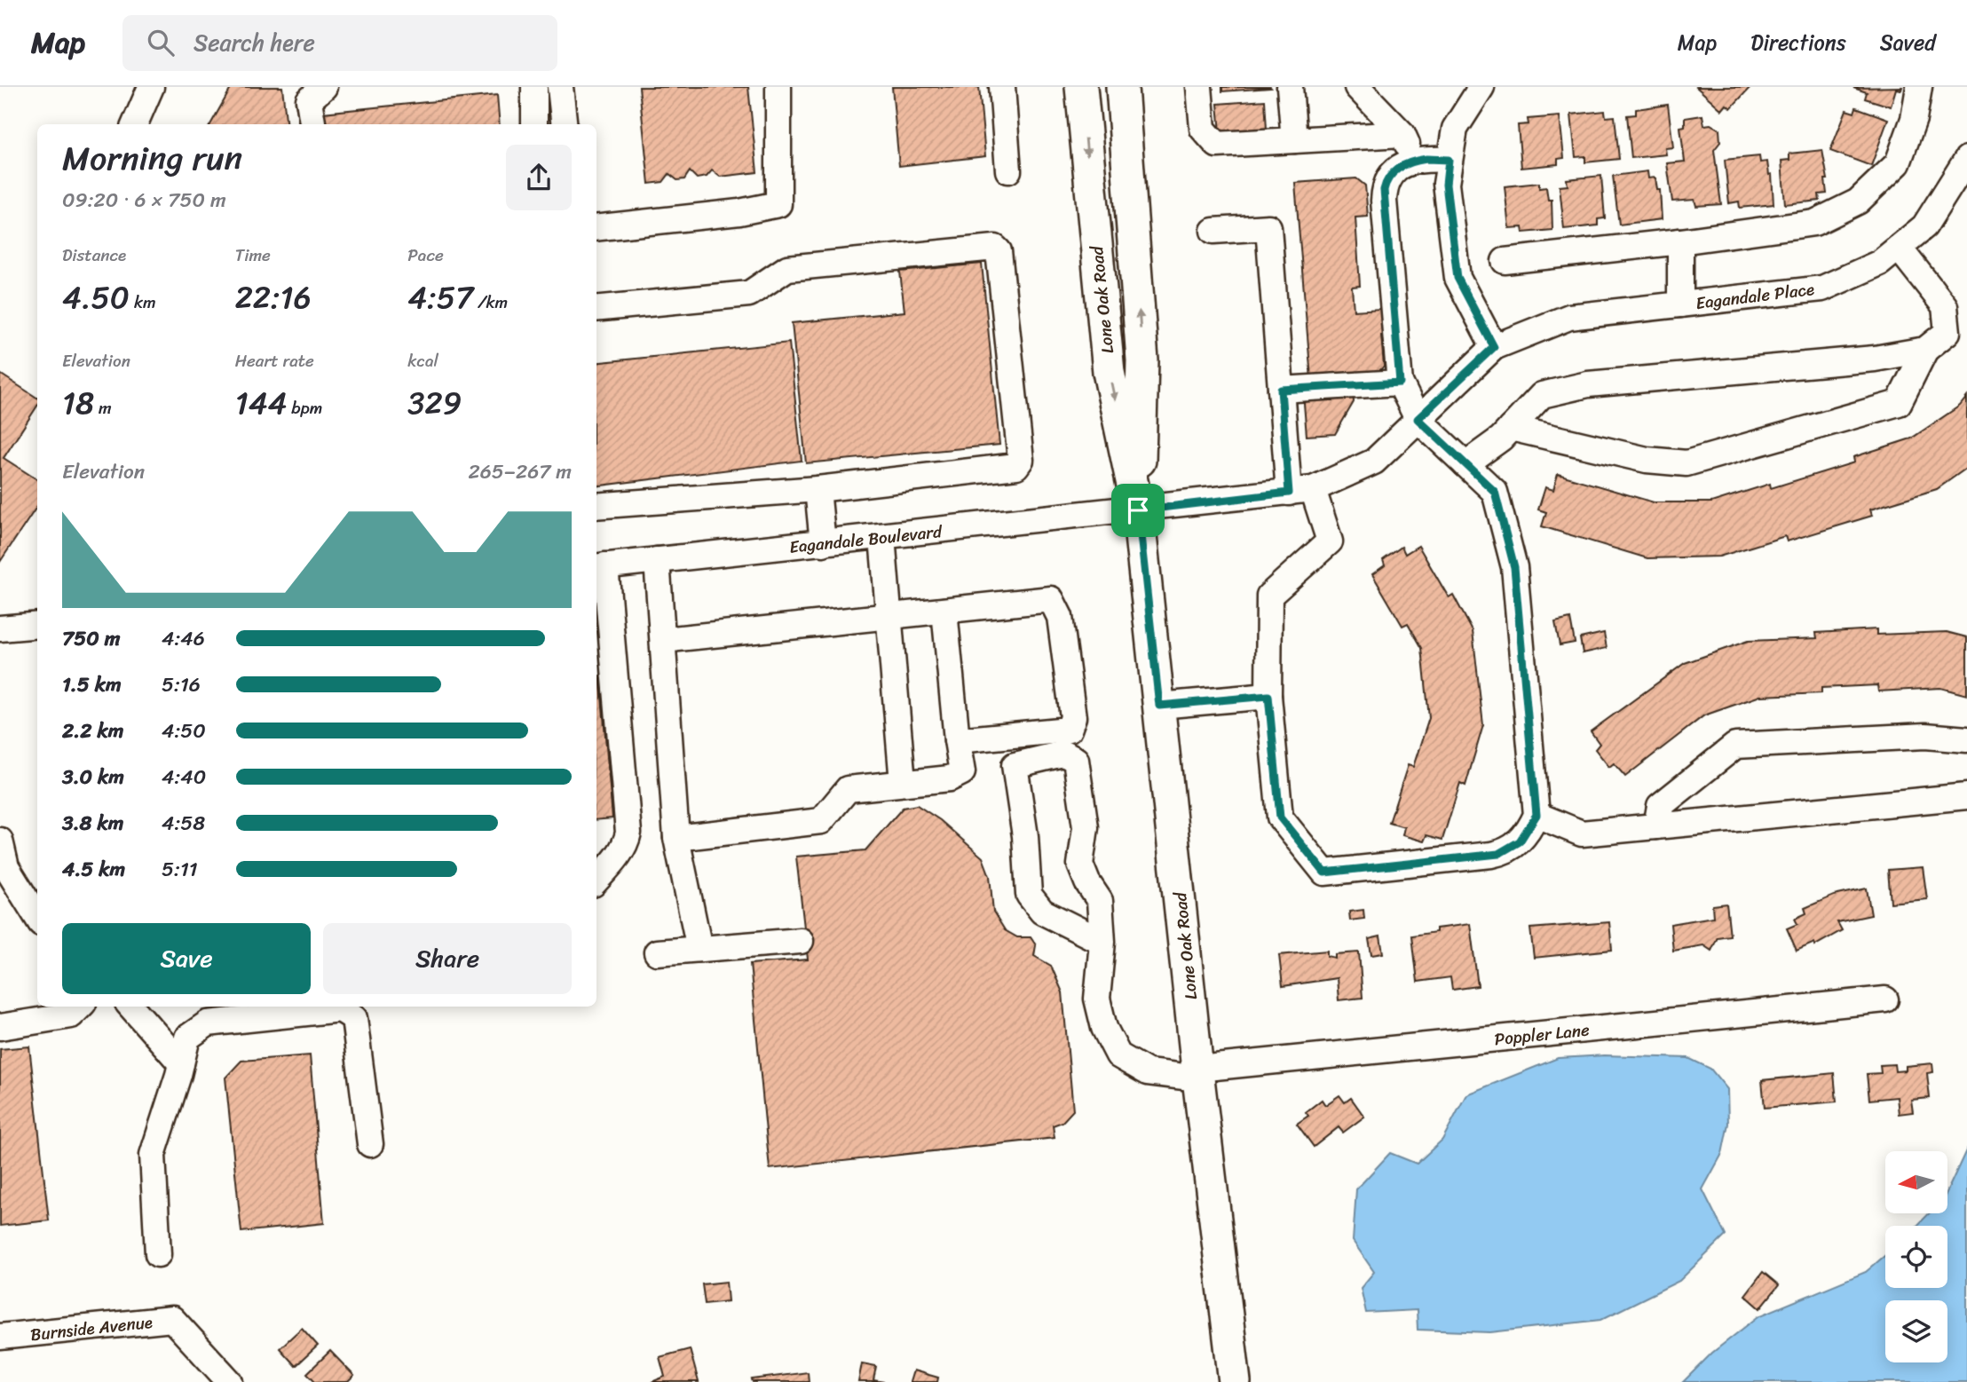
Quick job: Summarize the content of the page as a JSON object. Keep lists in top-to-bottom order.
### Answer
{
  "streets": {
    "main road": ["Lone Oak Road"],
    "street": [
      "Eagandale Place",
      "Eagandale Boulevard",
      "Poppler Lane",
      "Burnside Avenue"
    ]
  },
  "crossings": [
    ["Eagandale Place", "Lone Oak Road"],
    ["Eagandale Place", "Eagandale Boulevard"],
    ["Lone Oak Road", "Eagandale Boulevard"],
    ["Lone Oak Road", "Poppler Lane"]
  ],
  "north": "left",
  "page": {
    "header": "Map",
    "search": "Search here",
    "nav": ["Map", "Directions", "Saved"],
    "heading": ["Morning run", "09:20 · 6 × 750 m"],
    "stats": [
      ["Distance", "4.50 km"],
      ["Time", "22:16"],
      ["Pace", "4:57 /km"],
      ["Elevation", "18 m"],
      ["Heart rate", "144 bpm"],
      ["kcal", "329"]
    ],
    "chart": ["Elevation", "265–267 m"],
    "list": [
      {
        "name": "750 m",
        "note": "4:46"
      },
      {
        "name": "1.5 km",
        "note": "5:16"
      },
      {
        "name": "2.2 km",
        "note": "4:50"
      },
      {
        "name": "3.0 km",
        "note": "4:40"
      },
      {
        "name": "3.8 km",
        "note": "4:58"
      },
      {
        "name": "4.5 km",
        "note": "5:11"
      }
    ],
    "buttons": ["Save", "Share"]
  }
}
